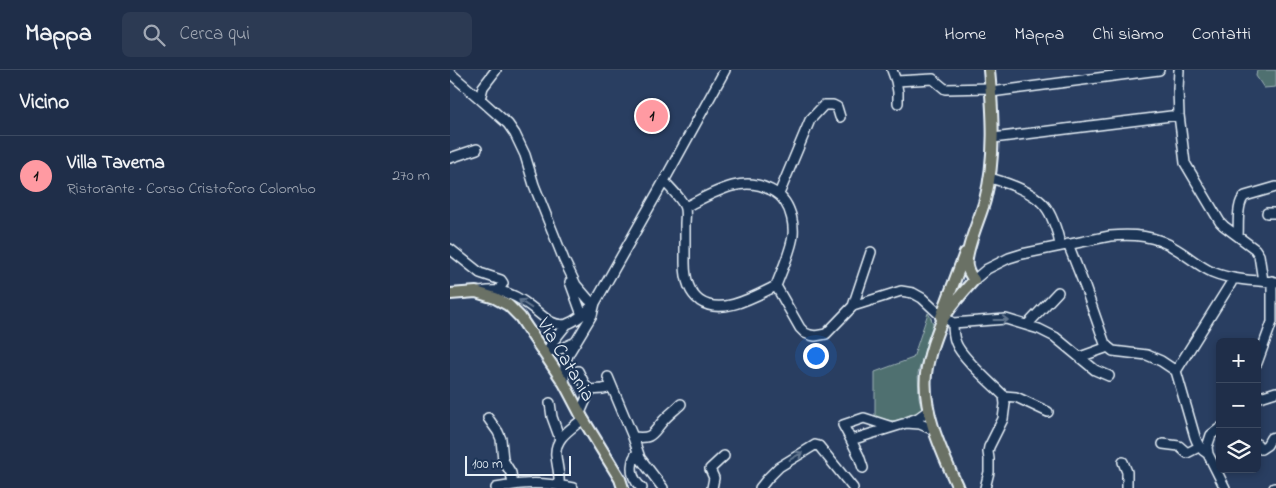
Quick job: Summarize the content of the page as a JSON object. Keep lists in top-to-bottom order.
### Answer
{
  "streets": {
    "main road": ["Via Catania"]
  },
  "scale_bar": "100 m",
  "page": {
    "header": "Mappa",
    "search": "Cerca qui",
    "nav": [
      "Home",
      "Mappa",
      "Chi siamo",
      "Contatti"
    ],
    "heading": "Vicino",
    "pins": "1",
    "list": [
      {
        "mark": "1",
        "name": "Villa Taverna",
        "note": "Ristorante · Corso Cristoforo Colombo",
        "value": "270 m"
      }
    ],
    "map_buttons": ["+", "−"],
    "scale": "100 m"
  }
}
